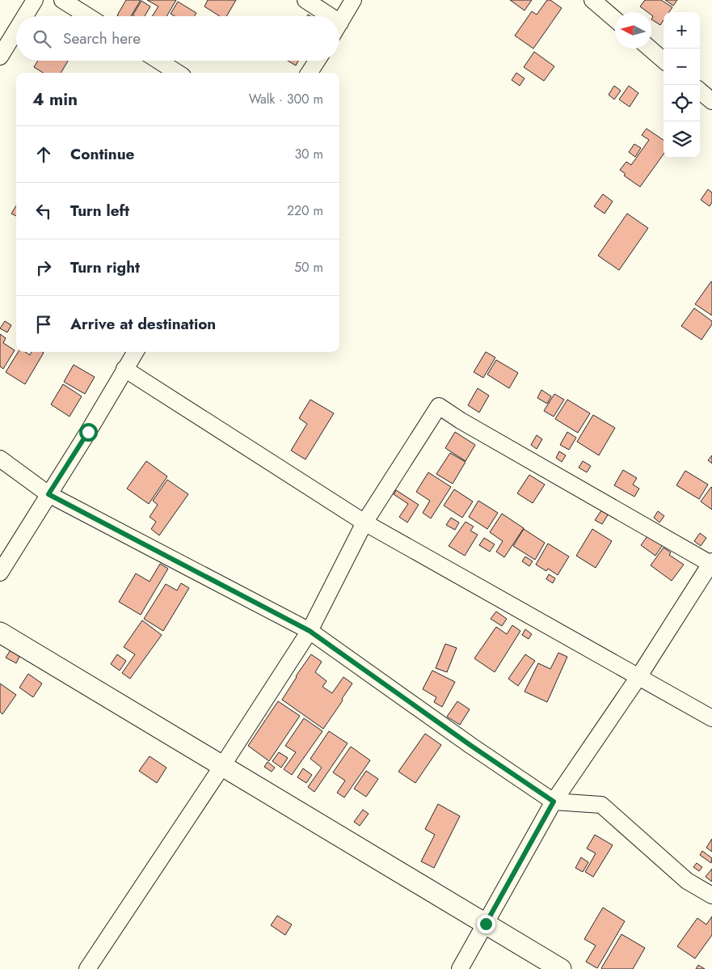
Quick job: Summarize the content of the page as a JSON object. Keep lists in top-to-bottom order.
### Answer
{
  "north": "left",
  "page": {
    "map_buttons": ["+", "−"],
    "search": "Search here",
    "heading": ["4 min", "Walk · 300 m"],
    "list": [
      ["Continue", "30 m"],
      ["Turn left", "220 m"],
      ["Turn right", "50 m"],
      "Arrive at destination"
    ]
  }
}
